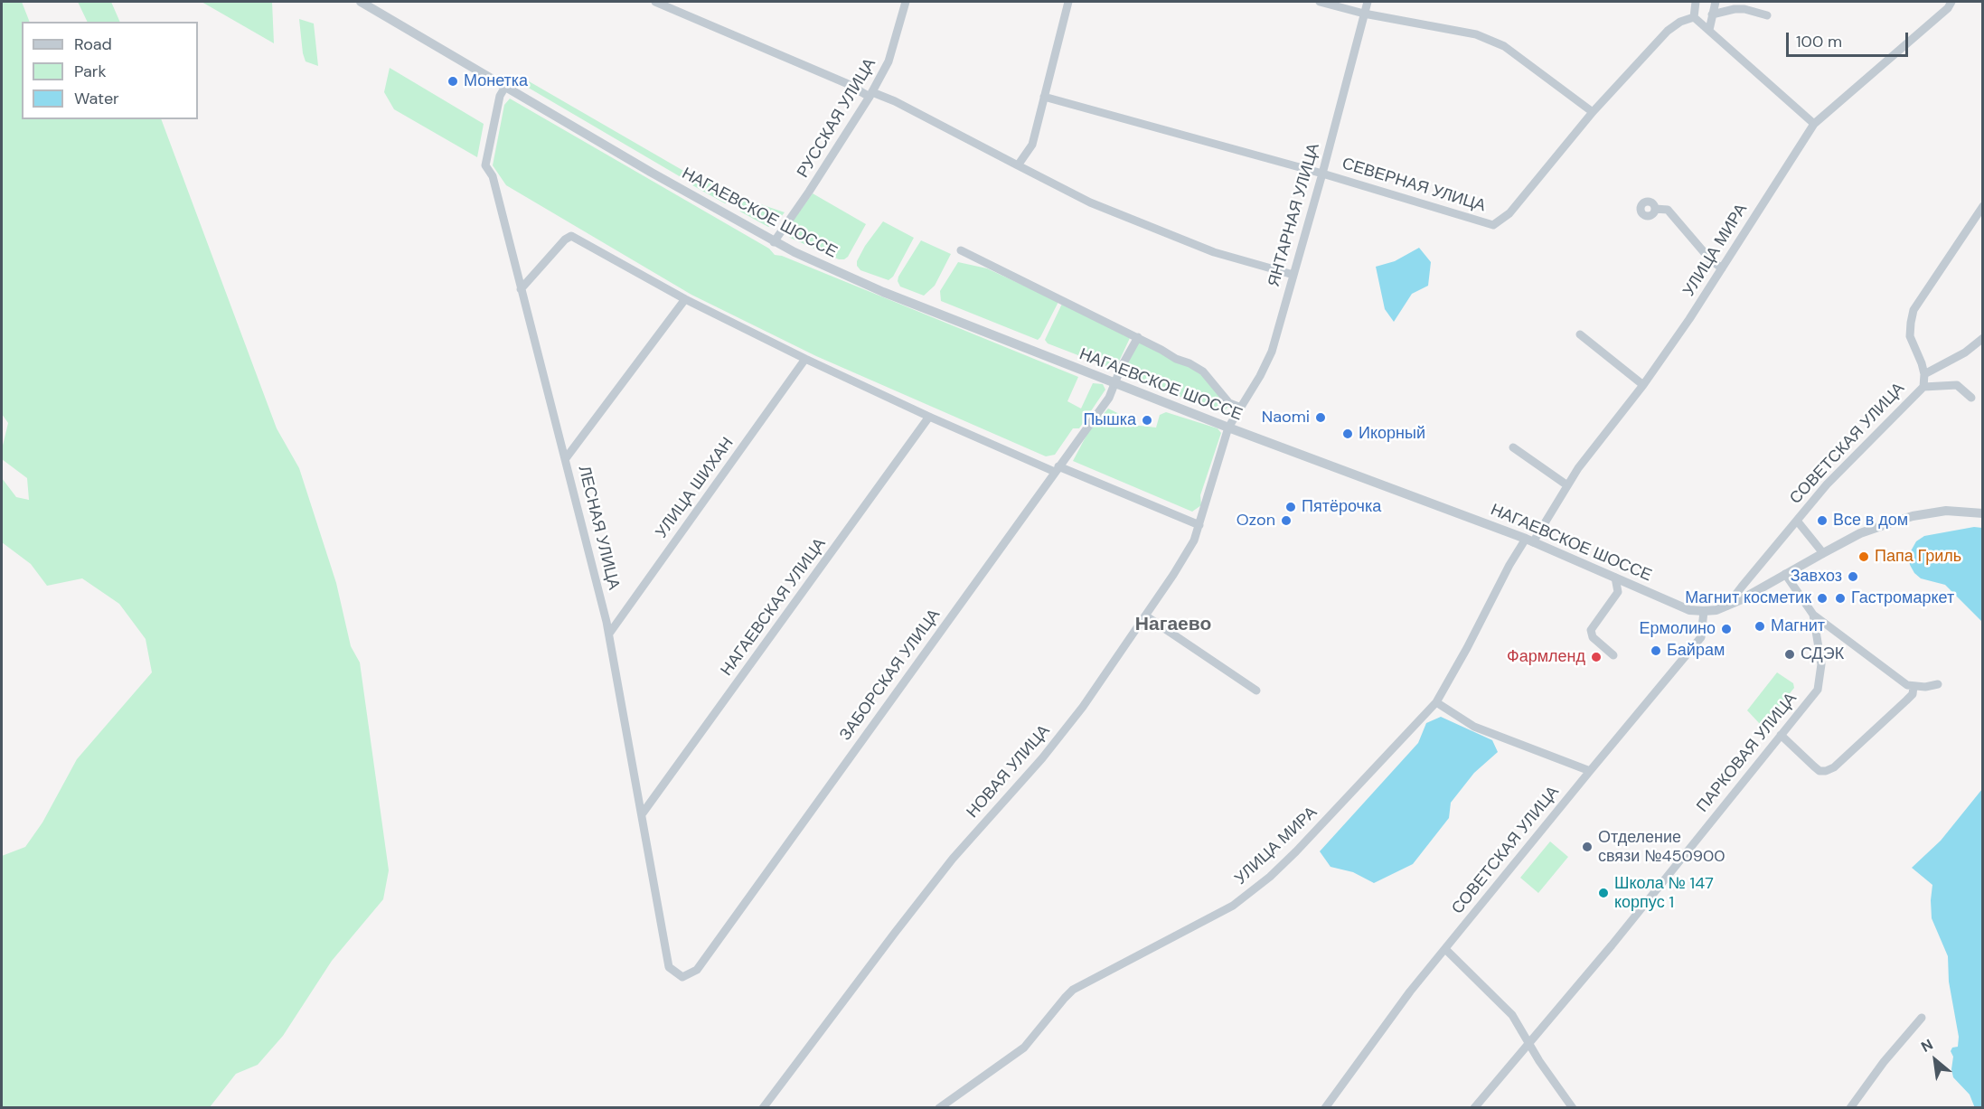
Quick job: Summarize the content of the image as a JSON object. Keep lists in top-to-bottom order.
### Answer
{
  "streets": {
    "street": [
      "РУССКАЯ УЛИЦА",
      "СЕВЕРНАЯ УЛИЦА",
      "НАГАЕВСКОЕ ШОССЕ",
      "ЯНТАРНАЯ УЛИЦА",
      "УЛИЦА МИРА",
      "СОВЕТСКАЯ УЛИЦА",
      "УЛИЦА ШИХАН",
      "ЛЕСНАЯ УЛИЦА",
      "НАГАЕВСКАЯ УЛИЦА",
      "ЗАБОРСКАЯ УЛИЦА",
      "ПАРКОВАЯ УЛИЦА",
      "НОВАЯ УЛИЦА"
    ]
  },
  "crossings": [
    ["РУССКАЯ УЛИЦА", "НАГАЕВСКОЕ ШОССЕ"],
    ["СЕВЕРНАЯ УЛИЦА", "ЯНТАРНАЯ УЛИЦА"],
    ["НАГАЕВСКОЕ ШОССЕ", "ЯНТАРНАЯ УЛИЦА"],
    ["НАГАЕВСКОЕ ШОССЕ", "УЛИЦА МИРА"],
    ["НАГАЕВСКОЕ ШОССЕ", "СОВЕТСКАЯ УЛИЦА"],
    ["НАГАЕВСКОЕ ШОССЕ", "ЛЕСНАЯ УЛИЦА"],
    ["НАГАЕВСКОЕ ШОССЕ", "ЗАБОРСКАЯ УЛИЦА"],
    ["НАГАЕВСКОЕ ШОССЕ", "ПАРКОВАЯ УЛИЦА"],
    ["НАГАЕВСКОЕ ШОССЕ", "НОВАЯ УЛИЦА"],
    ["ЯНТАРНАЯ УЛИЦА", "НОВАЯ УЛИЦА"],
    ["УЛИЦА ШИХАН", "ЛЕСНАЯ УЛИЦА"],
    ["ЛЕСНАЯ УЛИЦА", "НАГАЕВСКАЯ УЛИЦА"],
    ["ЛЕСНАЯ УЛИЦА", "ЗАБОРСКАЯ УЛИЦА"]
  ],
  "districts": ["Нагаево"],
  "places": [
    "Монетка",
    "Naomi",
    "Пышка",
    "Икорный",
    "Пятёрочка",
    "Ozon",
    "Все в дом",
    "Папа Гриль",
    "Завхоз",
    "Магнит косметик",
    "Гастромаркет",
    "Магнит",
    "Ермолино",
    "Байрам",
    "СДЭК",
    "Фармленд",
    "Отделение связи №450900",
    "Школа № 147 корпус 1"
  ],
  "legend": ["Road", "Park", "Water"],
  "scale_bar": "100 m",
  "north": "top left"
}
